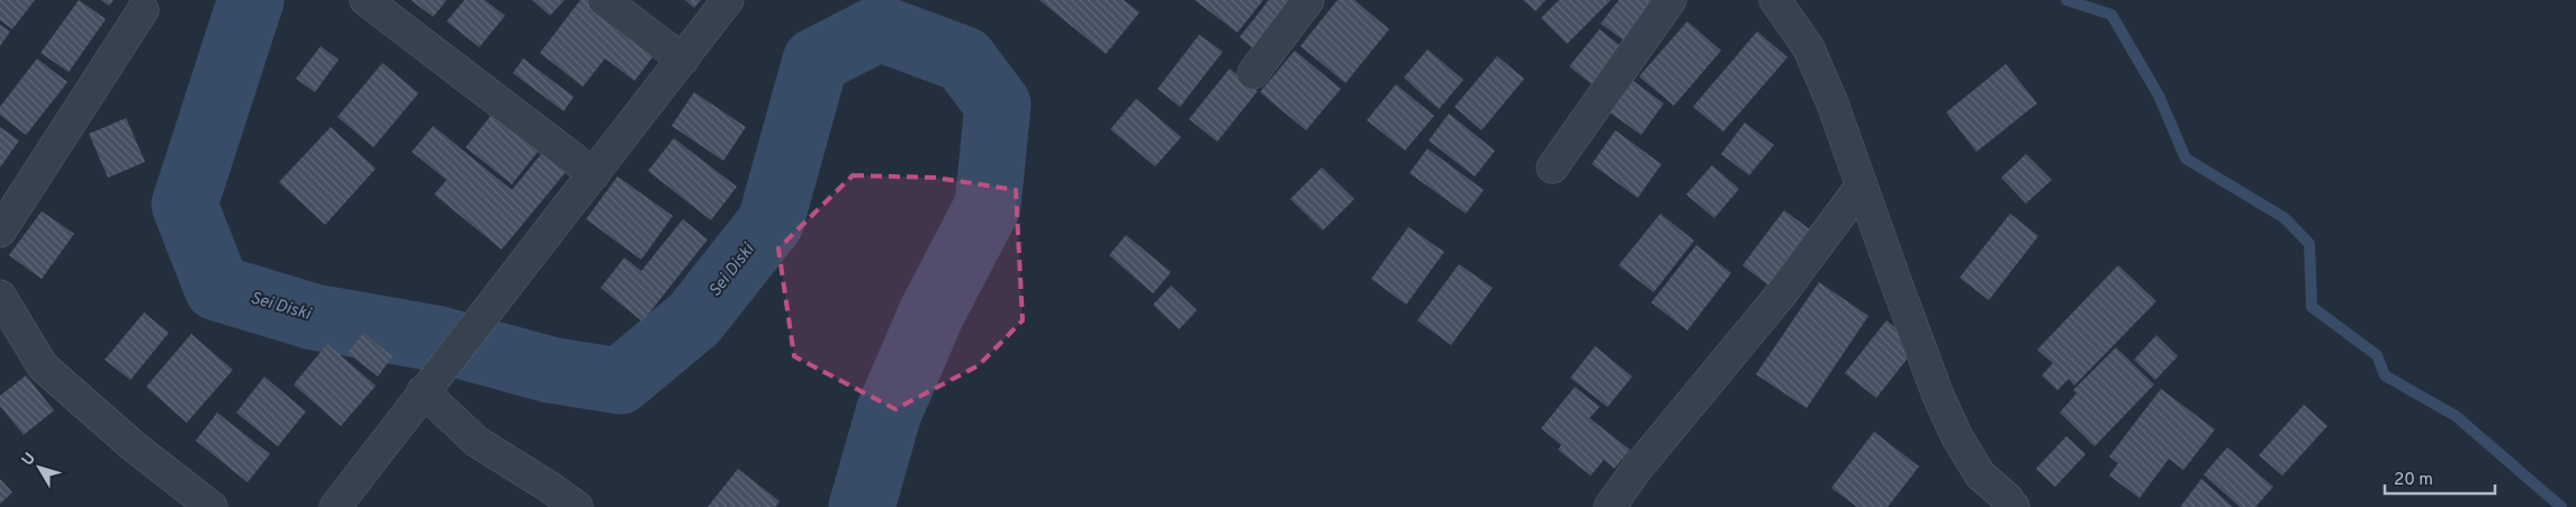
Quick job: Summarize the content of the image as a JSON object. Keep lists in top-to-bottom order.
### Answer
{
  "water": ["Sei Diski"],
  "scale_bar": "20 m",
  "north": "top left"
}
